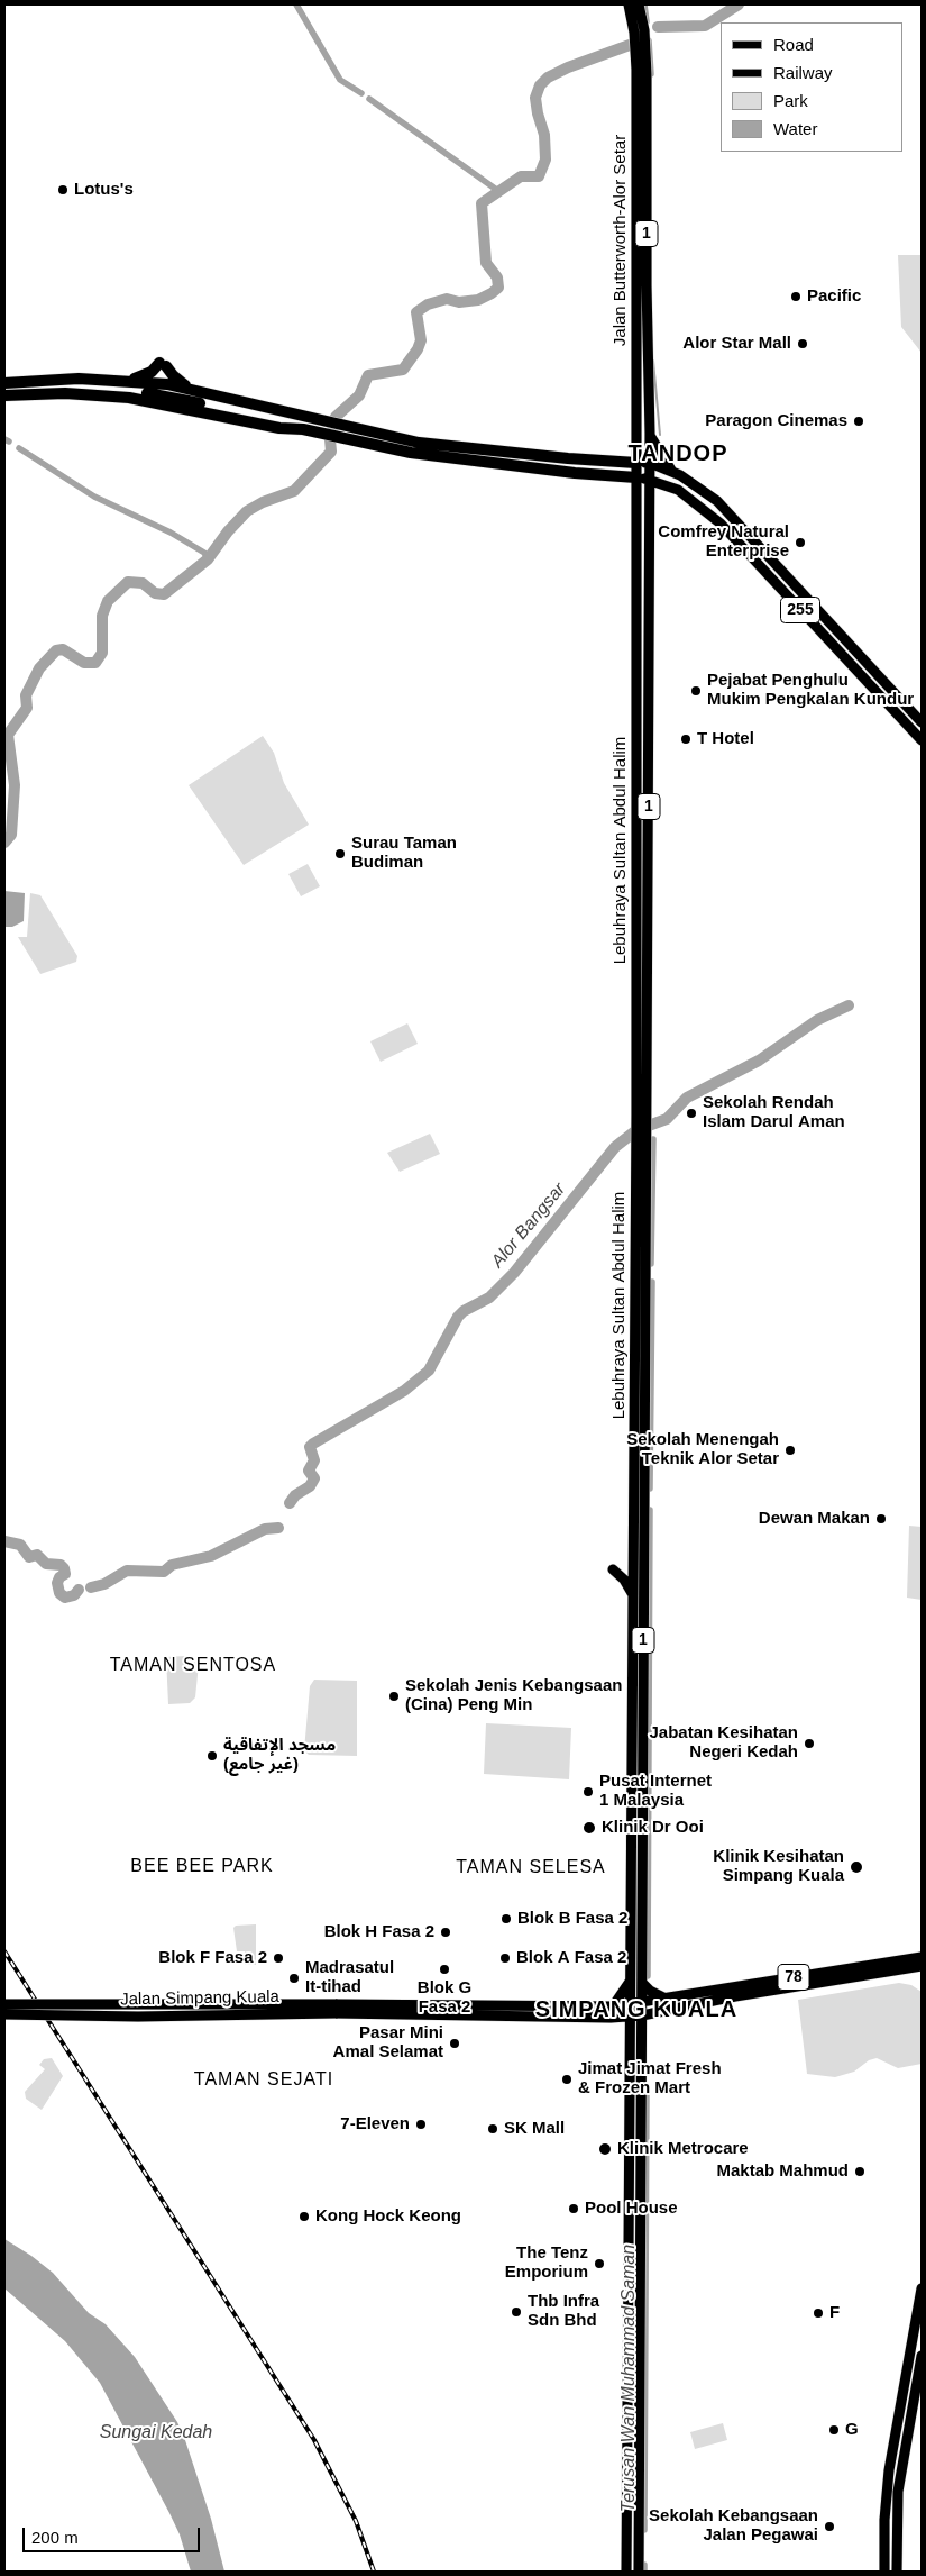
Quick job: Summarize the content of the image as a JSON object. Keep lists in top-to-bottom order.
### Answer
{
  "streets": {
    "main road": [
      "1",
      "Jalan Butterworth-Alor Setar",
      "255",
      "Lebuhraya Sultan Abdul Halim",
      "78",
      "Jalan Simpang Kuala"
    ]
  },
  "crossings": [
    ["Jalan Butterworth-Alor Setar", "255"],
    ["Jalan Butterworth-Alor Setar", "Lebuhraya Sultan Abdul Halim"],
    ["255", "Lebuhraya Sultan Abdul Halim"],
    ["Lebuhraya Sultan Abdul Halim", "78"],
    ["Lebuhraya Sultan Abdul Halim", "Jalan Simpang Kuala"],
    ["78", "Jalan Simpang Kuala"]
  ],
  "districts": [
    "TANDOP",
    "TAMAN SENTOSA",
    "BEE BEE PARK",
    "TAMAN SELESA",
    "SIMPANG KUALA",
    "TAMAN SEJATI"
  ],
  "water": ["Alor Bangsar", "Terusan Wan Muhammad Saman", "Sungai Kedah"],
  "places": [
    "Lotus's",
    "Pacific",
    "Alor Star Mall",
    "Paragon Cinemas",
    "Comfrey Natural Enterprise",
    "Pejabat Penghulu Mukim Pengkalan Kundur",
    "T Hotel",
    "Surau Taman Budiman",
    "Sekolah Rendah Islam Darul Aman",
    "Sekolah Menengah Teknik Alor Setar",
    "Dewan Makan",
    "Sekolah Jenis Kebangsaan (Cina) Peng Min",
    "Jabatan Kesihatan Negeri Kedah",
    "مسجد الإتفاقية (غير جامع)",
    "Pusat Internet 1 Malaysia",
    "Klinik Dr Ooi",
    "Klinik Kesihatan Simpang Kuala",
    "Blok B Fasa 2",
    "Blok H Fasa 2",
    "Blok F Fasa 2",
    "Blok A Fasa 2",
    "Blok G Fasa 2",
    "Madrasatul It-tihad",
    "Pasar Mini Amal Selamat",
    "Jimat Jimat Fresh & Frozen Mart",
    "7-Eleven",
    "SK Mall",
    "Klinik Metrocare",
    "Maktab Mahmud",
    "Pool House",
    "Kong Hock Keong",
    "The Tenz Emporium",
    "Thb Infra Sdn Bhd",
    "F",
    "G",
    "Sekolah Kebangsaan Jalan Pegawai"
  ],
  "legend": [
    "Road",
    "Railway",
    "Park",
    "Water"
  ],
  "scale_bar": "200 m"
}
